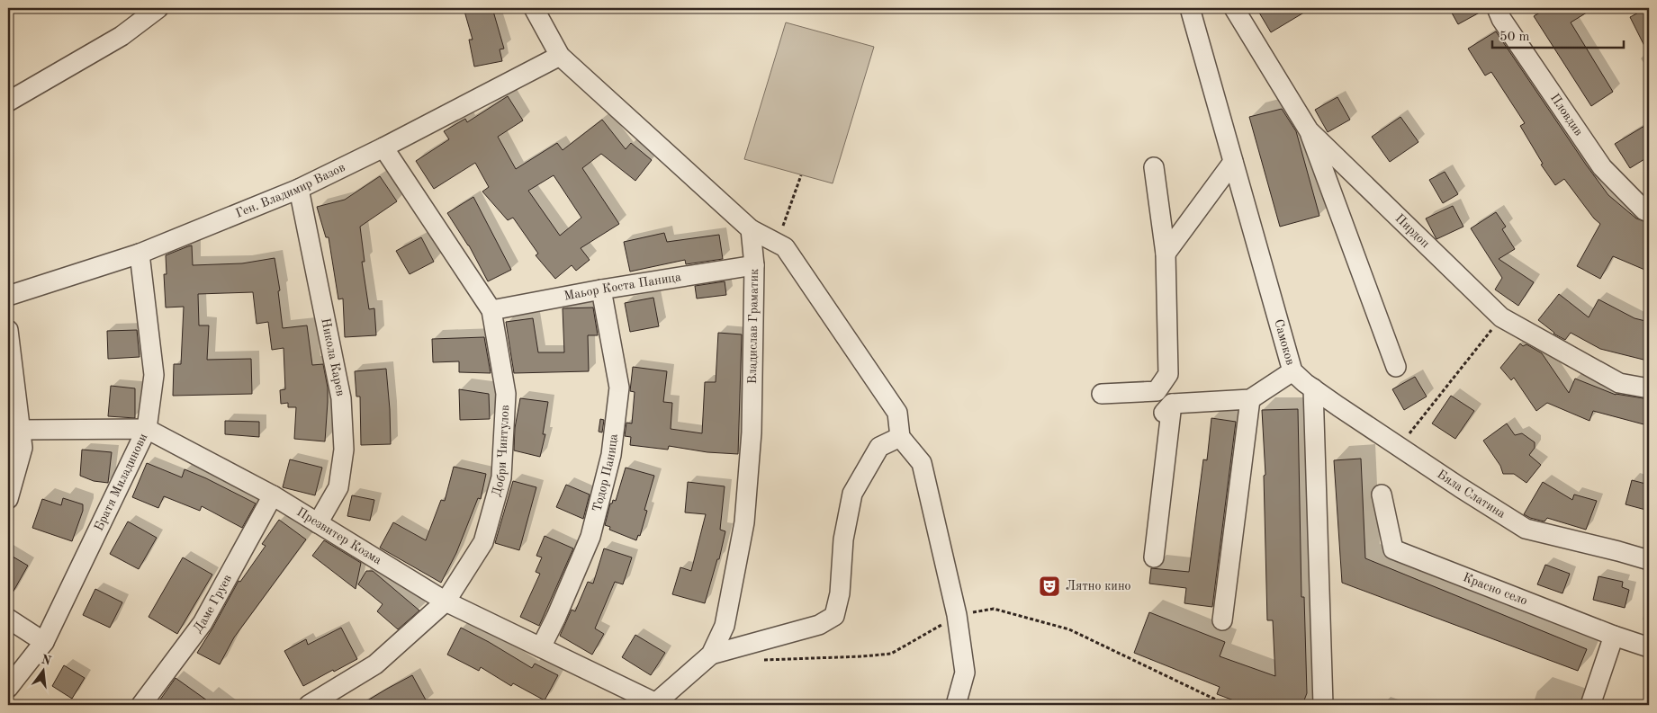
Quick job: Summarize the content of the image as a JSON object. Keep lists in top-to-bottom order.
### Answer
{
  "streets": {
    "street": [
      "Пловдив",
      "Ген. Владимир Вазов",
      "Пирдоп",
      "Маьор Коста Паница",
      "Владислав Граматик",
      "Самоков",
      "Никола Карев",
      "Добри Чинтулов",
      "Тодор Паница",
      "Братя Миладинови",
      "Бяла Слатина",
      "Презвитер Козма",
      "Красно село",
      "Даме Груев"
    ]
  },
  "crossings": [
    ["Ген. Владимир Вазов", "Никола Карев"],
    ["Ген. Владимир Вазов", "Добри Чинтулов"],
    ["Ген. Владимир Вазов", "Братя Миладинови"],
    ["Маьор Коста Паница", "Владислав Граматик"],
    ["Маьор Коста Паница", "Добри Чинтулов"],
    ["Маьор Коста Паница", "Тодор Паница"],
    ["Владислав Граматик", "Презвитер Козма"],
    ["Самоков", "Бяла Слатина"],
    ["Никола Карев", "Презвитер Козма"],
    ["Добри Чинтулов", "Презвитер Козма"],
    ["Тодор Паница", "Презвитер Козма"],
    ["Братя Миладинови", "Презвитер Козма"],
    ["Презвитер Козма", "Даме Груев"]
  ],
  "places": {
    "theatre": ["Лятно кино"]
  },
  "scale_bar": "50 m",
  "north": "top"
}
